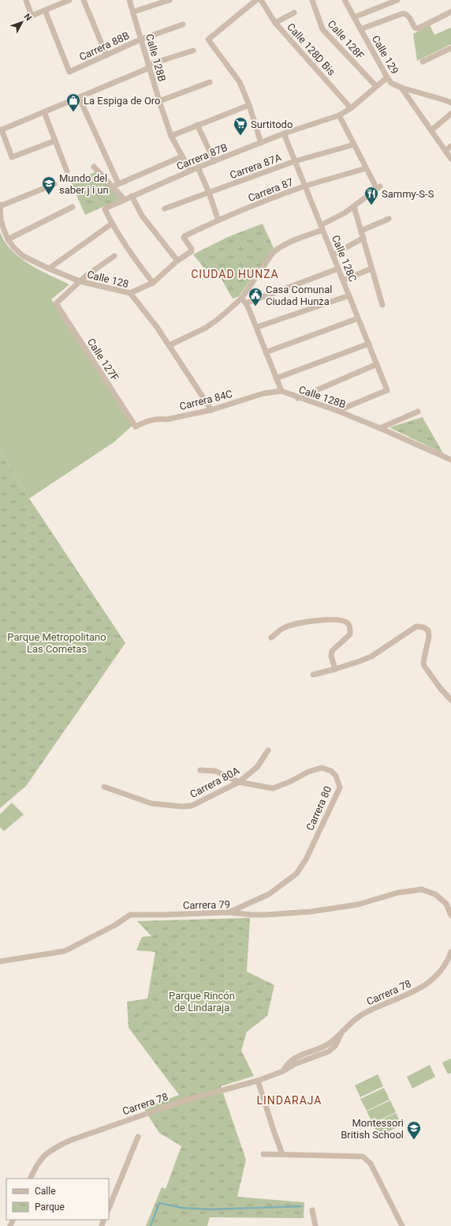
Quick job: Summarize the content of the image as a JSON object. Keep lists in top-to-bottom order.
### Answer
{
  "streets": {
    "street": [
      "Calle 128F",
      "Carrera 88B",
      "Calle 128D Bis",
      "Calle 129",
      "Calle 128B",
      "Carrera 87B",
      "Carrera 87A",
      "Carrera 87",
      "Calle 128C",
      "Calle 128",
      "Calle 127F",
      "Carrera 84C",
      "Carrera 80A",
      "Carrera 80",
      "Carrera 79",
      "Carrera 78"
    ]
  },
  "crossings": [
    ["Calle 128F", "Carrera 87B"],
    ["Carrera 88B", "Calle 128B"],
    ["Calle 128D Bis", "Carrera 87B"],
    ["Calle 129", "Carrera 87B"],
    ["Calle 128B", "Carrera 87B"],
    ["Calle 128B", "Calle 128C"],
    ["Calle 128B", "Carrera 84C"],
    ["Carrera 87B", "Calle 128C"],
    ["Carrera 87A", "Calle 128C"],
    ["Carrera 87", "Calle 128C"],
    ["Calle 128", "Calle 127F"],
    ["Calle 128", "Carrera 84C"],
    ["Calle 127F", "Carrera 84C"],
    ["Carrera 80A", "Carrera 80"],
    ["Carrera 80", "Carrera 79"]
  ],
  "districts": ["CIUDAD HUNZA", "LINDARAJA"],
  "parks": ["Parque Metropolitano Las Cometas", "Parque Rincón de Lindaraja"],
  "places": {
    "shop": ["La Espiga de Oro"],
    "supermarket": ["Surtitodo"],
    "school or university": ["Mundo del saber j i un", "Montessori British School"],
    "restaurant": ["Sammy-S-S"],
    "public building": ["Casa Comunal Ciudad Hunza"]
  },
  "legend": ["Calle", "Parque"],
  "north": "top right"
}
